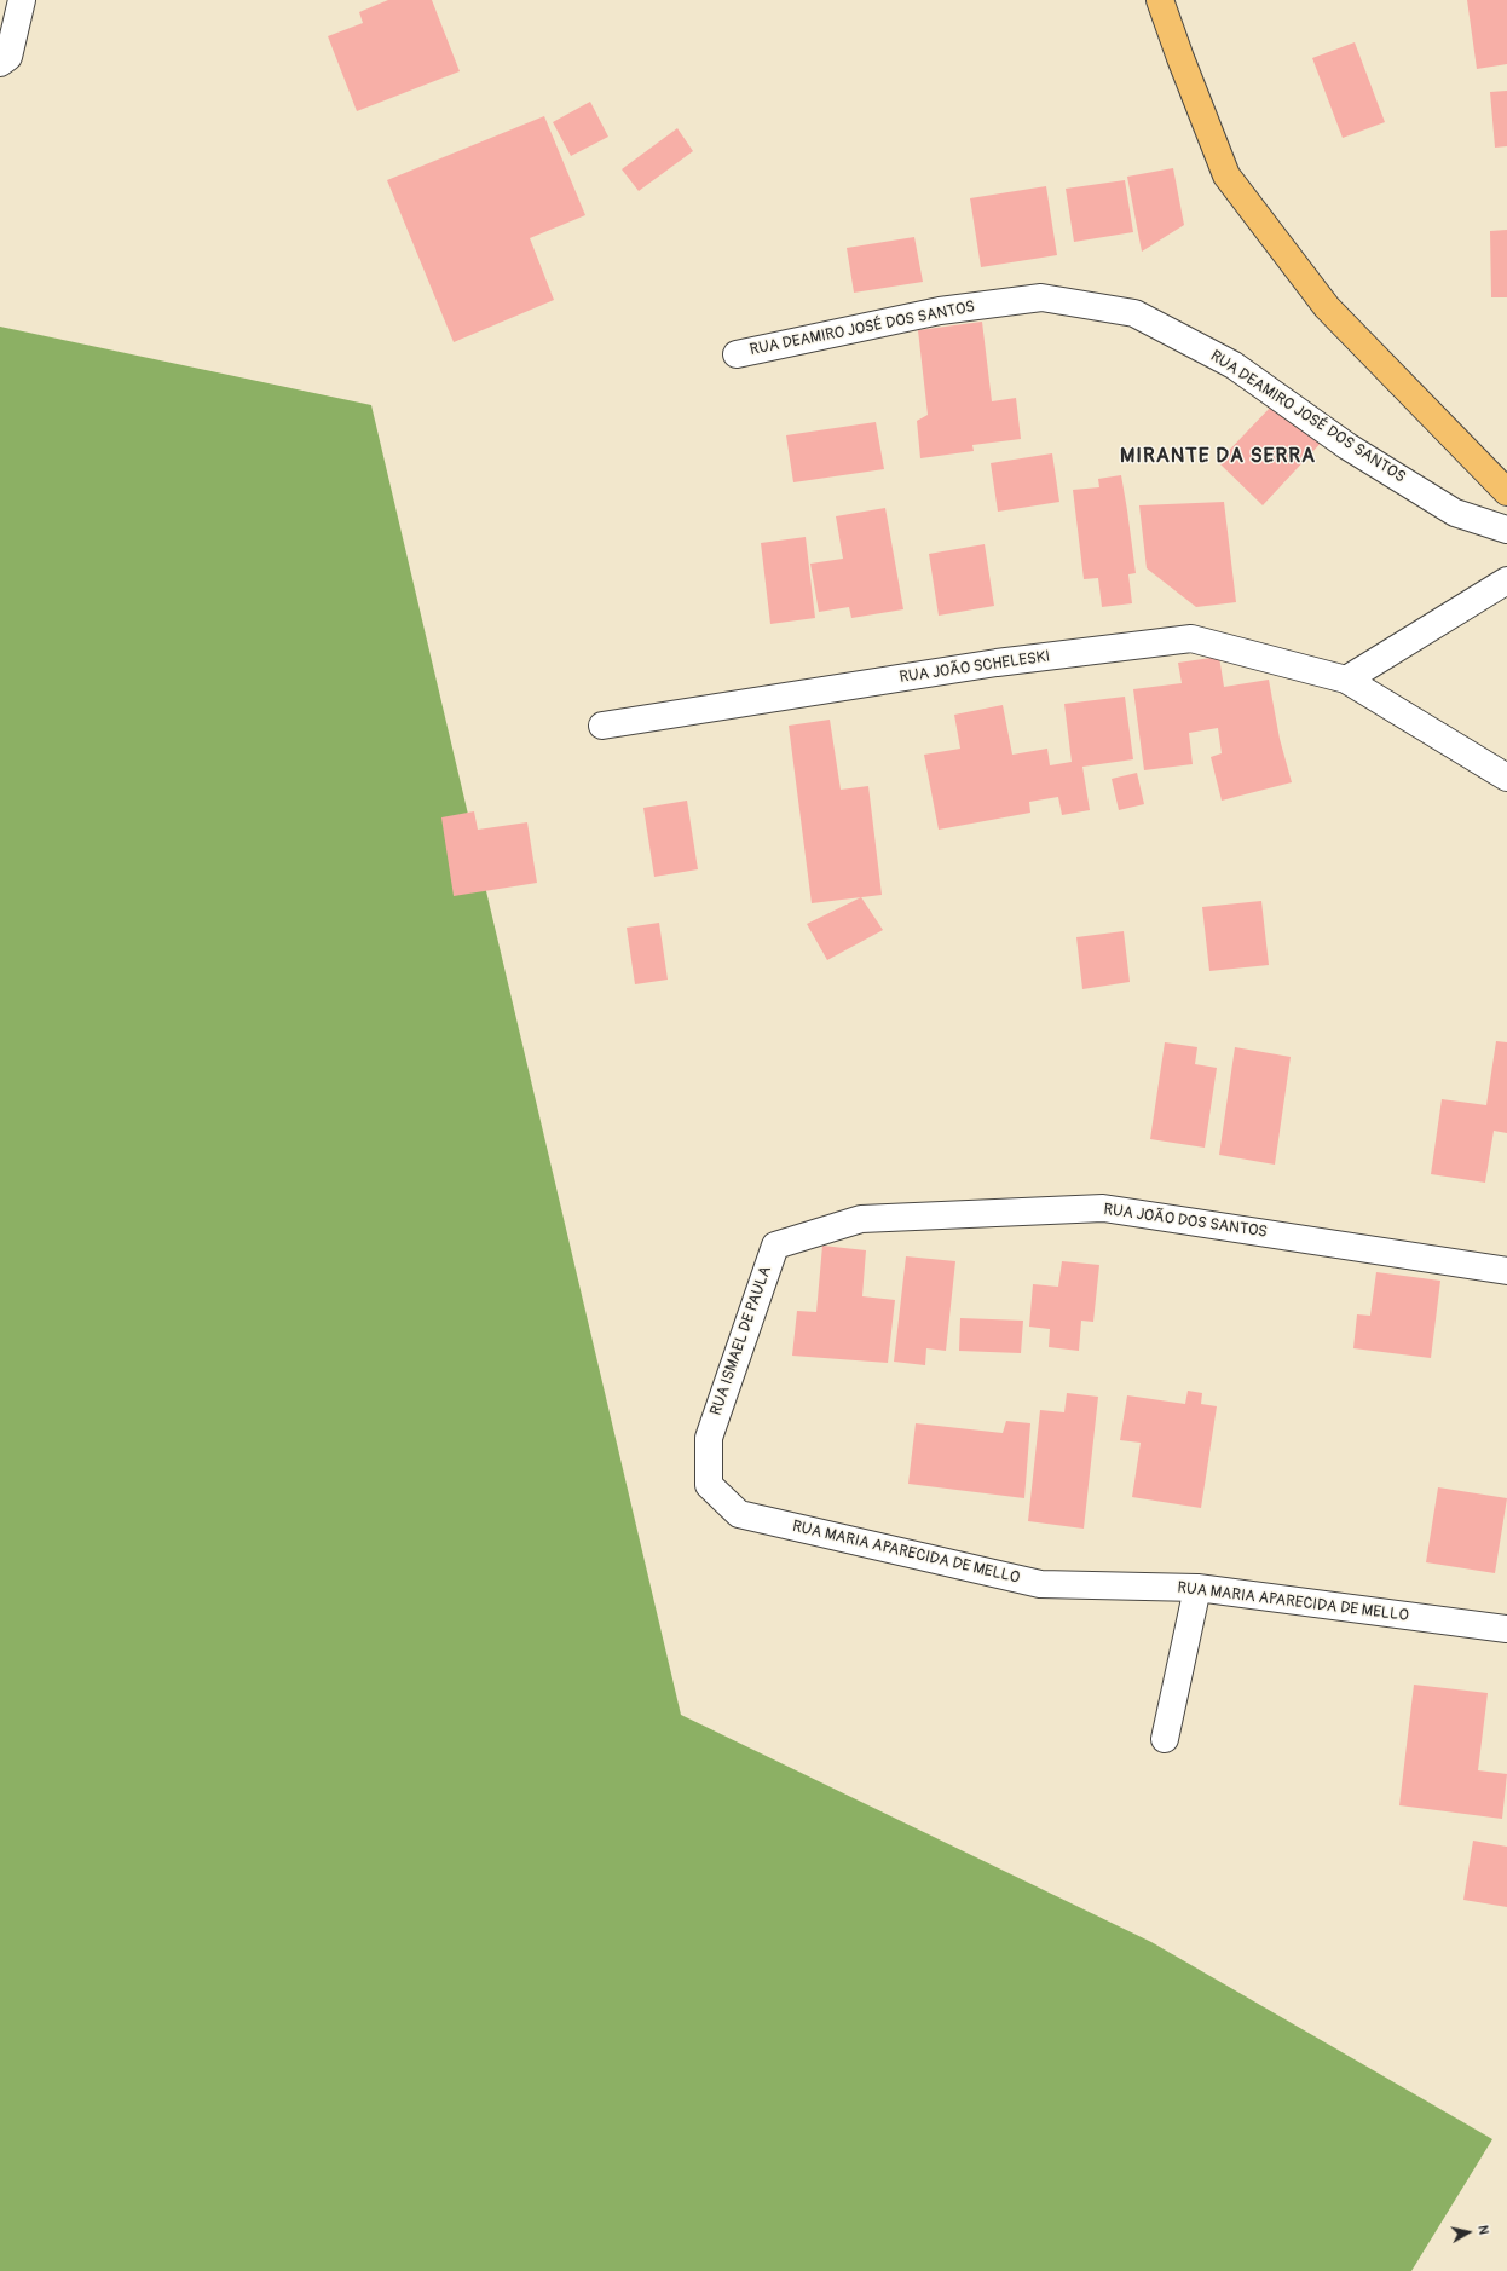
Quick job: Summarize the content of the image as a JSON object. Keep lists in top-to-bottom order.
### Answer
{
  "streets": {
    "street": [
      "RUA DEAMIRO JOSÉ DOS SANTOS",
      "RUA JOÃO SCHELESKI",
      "RUA JOÃO DOS SANTOS",
      "RUA ISMAEL DE PAULA",
      "RUA MARIA APARECIDA DE MELLO"
    ]
  },
  "crossings": [
    ["RUA JOÃO DOS SANTOS", "RUA ISMAEL DE PAULA"],
    ["RUA ISMAEL DE PAULA", "RUA MARIA APARECIDA DE MELLO"]
  ],
  "districts": ["MIRANTE DA SERRA"],
  "north": "right"
}
